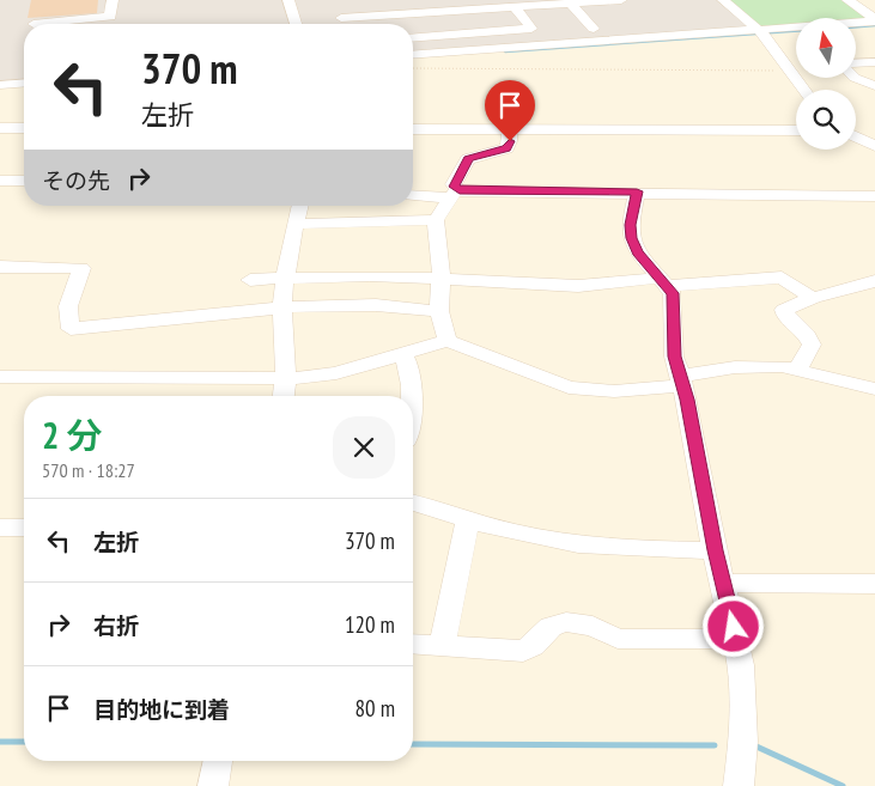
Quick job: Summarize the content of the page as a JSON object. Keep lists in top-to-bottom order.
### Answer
{
  "north": "top",
  "page": {
    "turn": ["370 m", "左折"],
    "then": "その先",
    "heading": ["2 分", "570 m · 18:27"],
    "list": [
      {
        "name": "左折",
        "value": "370 m"
      },
      {
        "name": "右折",
        "value": "120 m"
      },
      {
        "name": "目的地に到着",
        "value": "80 m"
      }
    ]
  }
}
